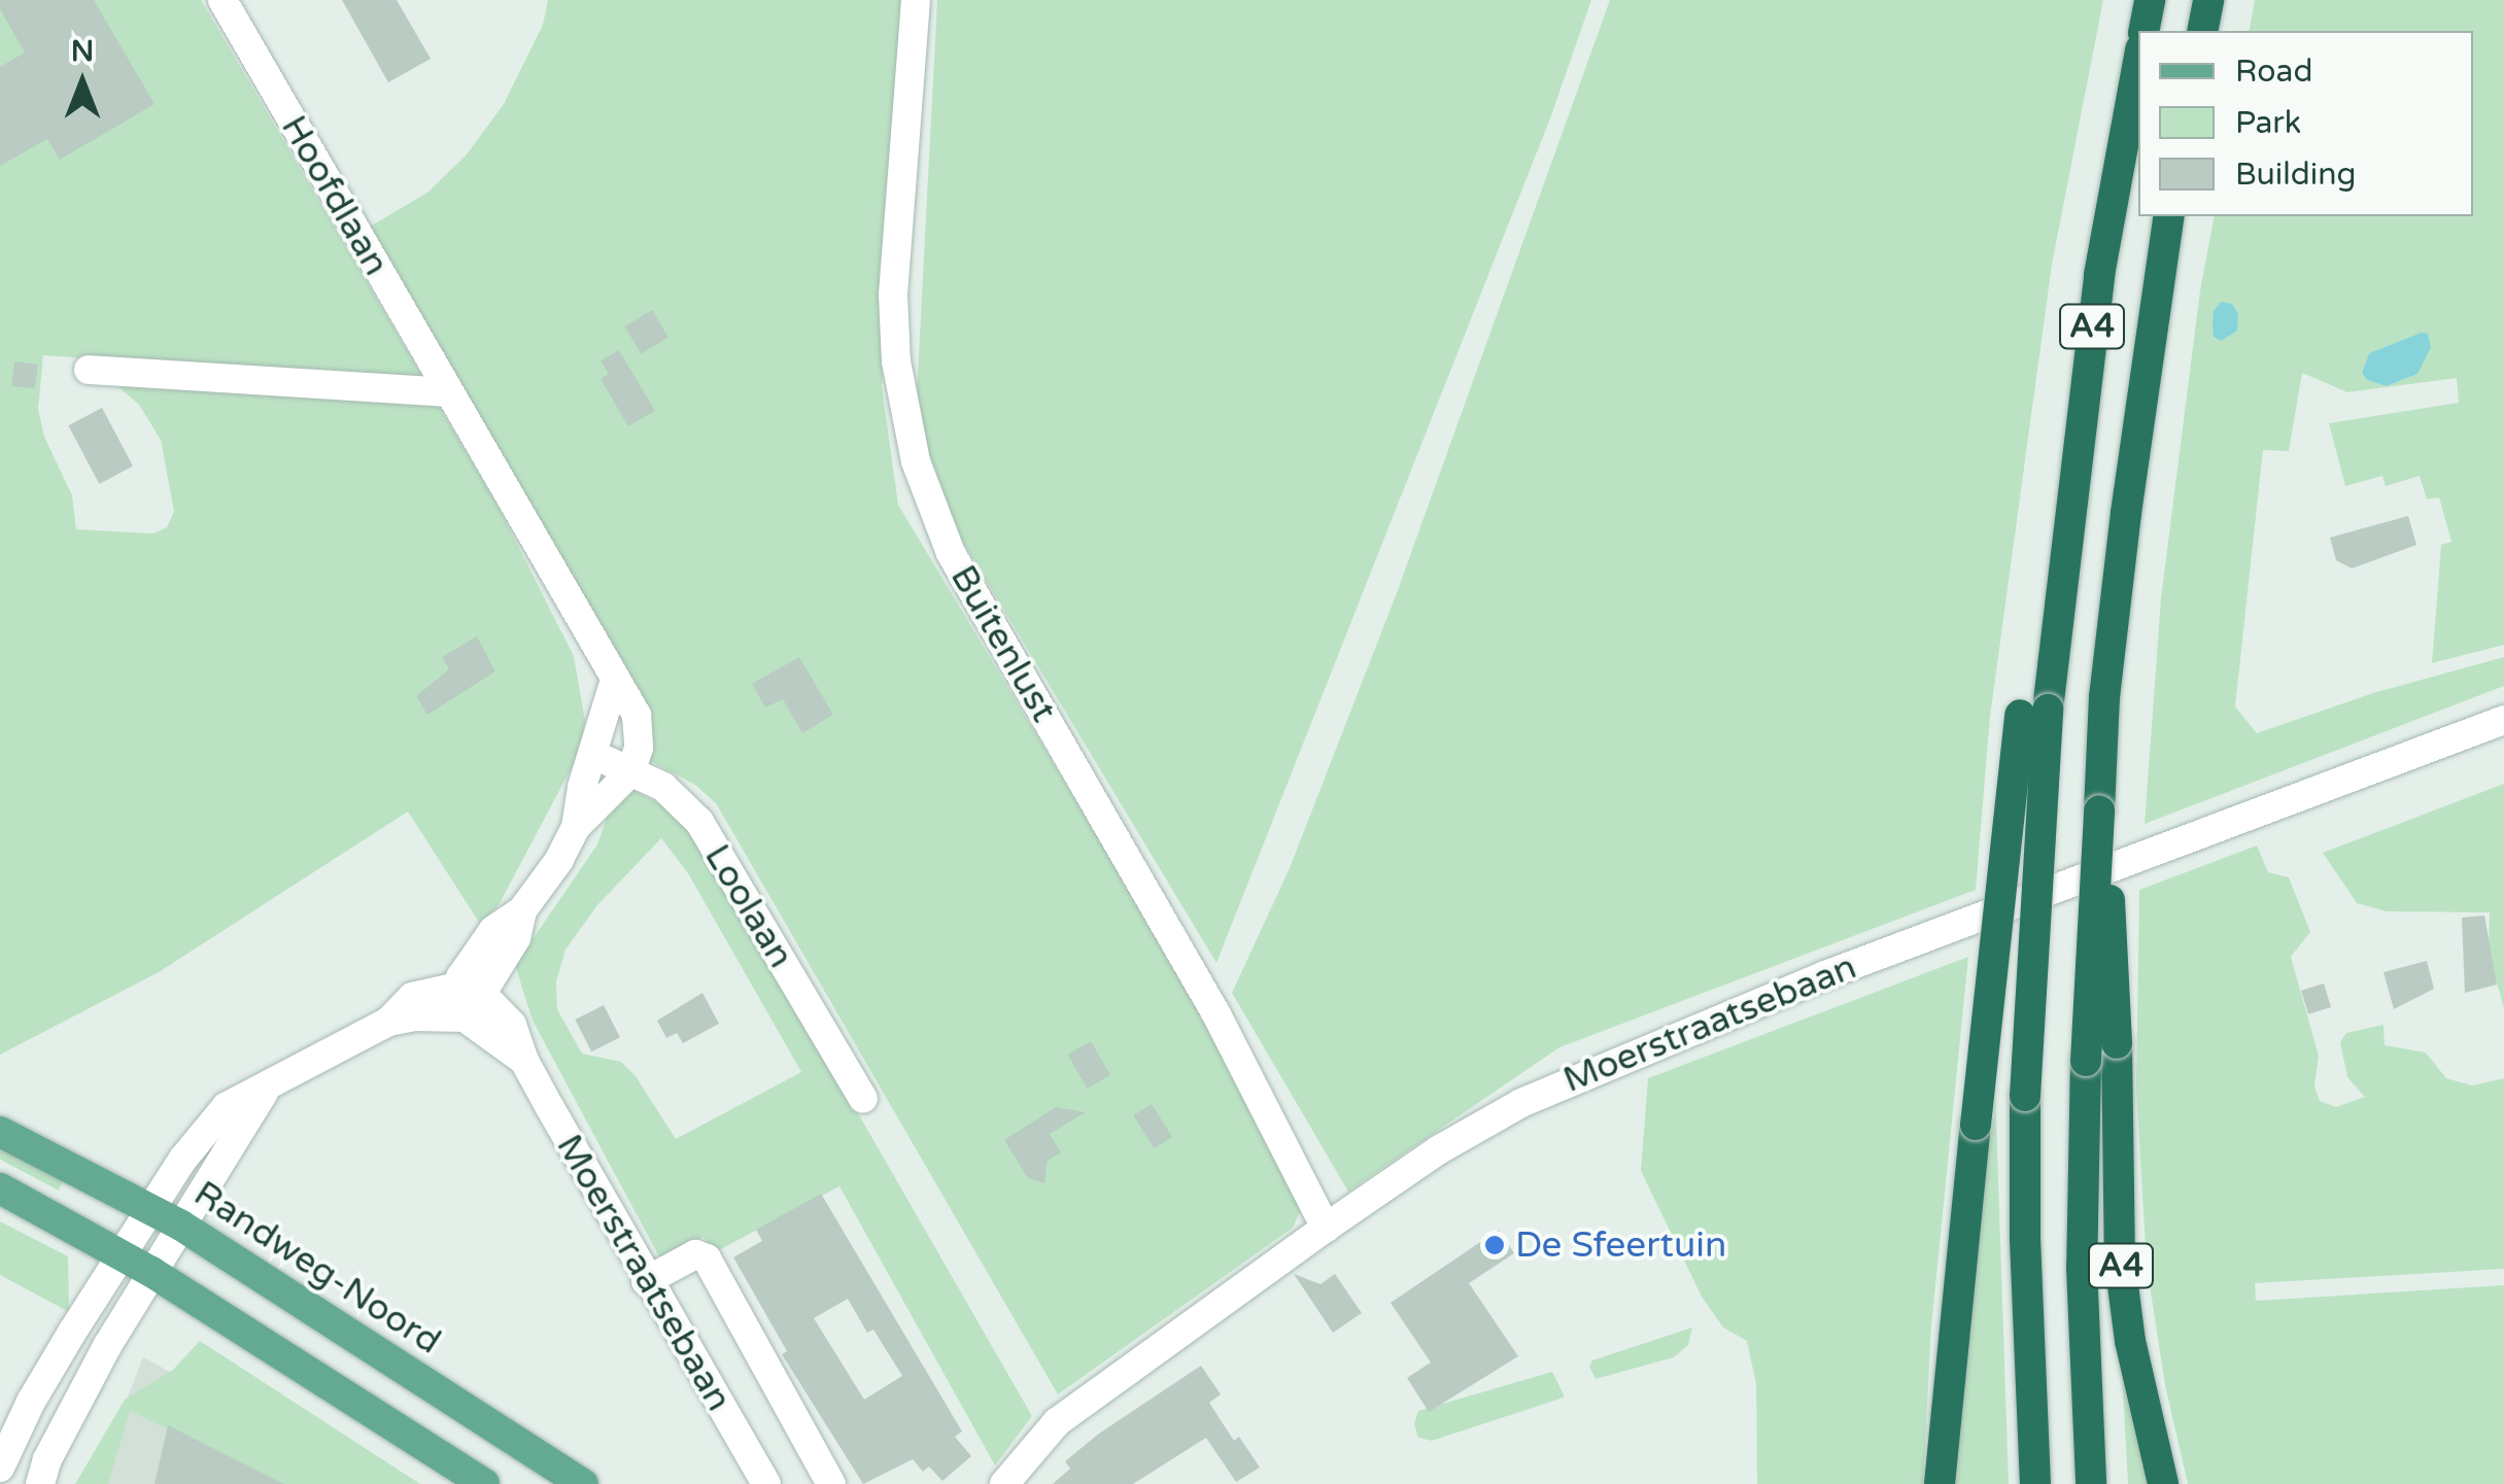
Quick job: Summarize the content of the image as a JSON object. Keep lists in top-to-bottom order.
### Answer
{
  "streets": {
    "highway": ["A4"],
    "main road": ["Randweg-Noord"],
    "street": [
      "Hoofdlaan",
      "Buitenlust",
      "Loolaan",
      "Moerstraatsebaan"
    ]
  },
  "crossings": [
    ["Hoofdlaan", "Loolaan"],
    ["Buitenlust", "Moerstraatsebaan"]
  ],
  "places": ["De Sfeertuin"],
  "legend": ["Road", "Park", "Building"],
  "north": "top"
}
